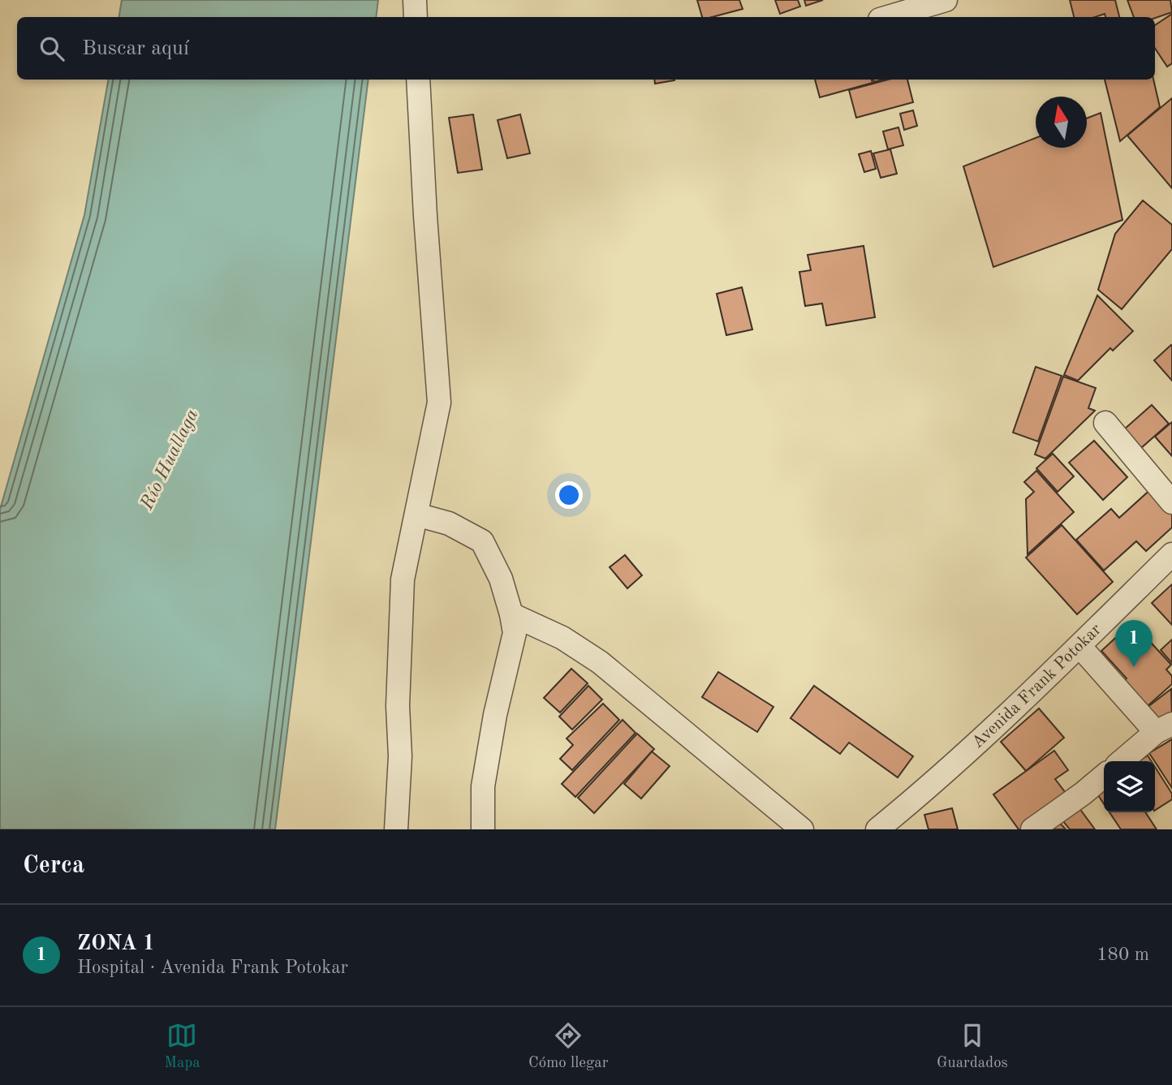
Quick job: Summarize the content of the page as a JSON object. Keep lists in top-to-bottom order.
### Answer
{
  "streets": {
    "street": ["Avenida Frank Potokar"]
  },
  "water": ["Río Huallaga"],
  "north": "top",
  "page": {
    "search": "Buscar aquí",
    "pins": "1",
    "heading": "Cerca",
    "list": [
      {
        "mark": "1",
        "name": "ZONA 1",
        "note": "Hospital · Avenida Frank Potokar",
        "value": "180 m"
      }
    ],
    "nav": ["Mapa", "Cómo llegar", "Guardados"]
  }
}
